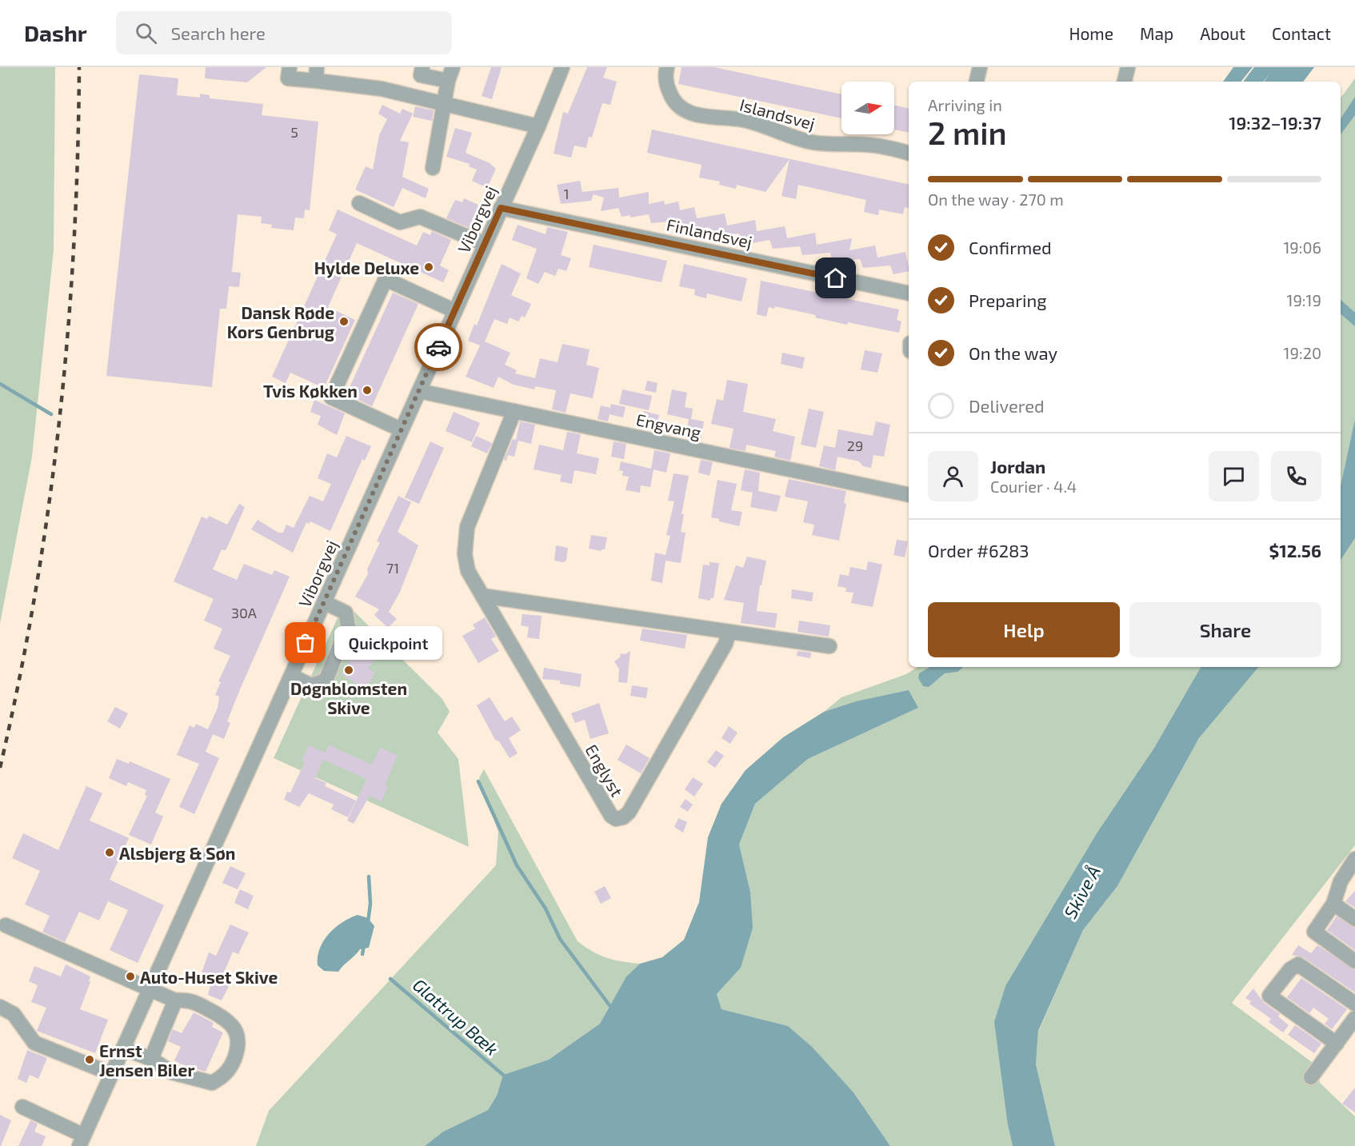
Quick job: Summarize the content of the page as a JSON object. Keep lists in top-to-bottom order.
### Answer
{
  "streets": {
    "street": [
      "Islandsvej",
      "Viborgvej",
      "Finlandsvej",
      "Engvang",
      "Englyst"
    ]
  },
  "crossings": [
    ["Viborgvej", "Finlandsvej"],
    ["Viborgvej", "Engvang"],
    ["Engvang", "Englyst"]
  ],
  "water": ["Skive Å", "Glattrup Bæk"],
  "places": [
    "Hylde Deluxe",
    "Dansk Røde Kors Genbrug",
    "Tvis Køkken",
    "Quickpoint",
    "Døgnblomsten Skive",
    "Alsbjerg & Søn",
    "Auto-Huset Skive",
    "Ernst Jensen Biler"
  ],
  "house_numbers": [
    "5",
    "1",
    "29",
    "71",
    "30A"
  ],
  "north": "right",
  "page": {
    "header": "Dashr",
    "search": "Search here",
    "nav": [
      "Home",
      "Map",
      "About",
      "Contact"
    ],
    "heading": ["2 min", "Arriving in", "19:32–19:37"],
    "panel": [
      "Jordan",
      "Courier · 4.4",
      "Order #6283",
      "$12.56"
    ],
    "bar": "On the way · 270 m",
    "list": [
      ["Confirmed", "19:06"],
      ["Preparing", "19:19"],
      ["On the way", "19:20"],
      "Delivered"
    ],
    "buttons": ["Help", "Share"],
    "bubble": "Quickpoint"
  }
}
